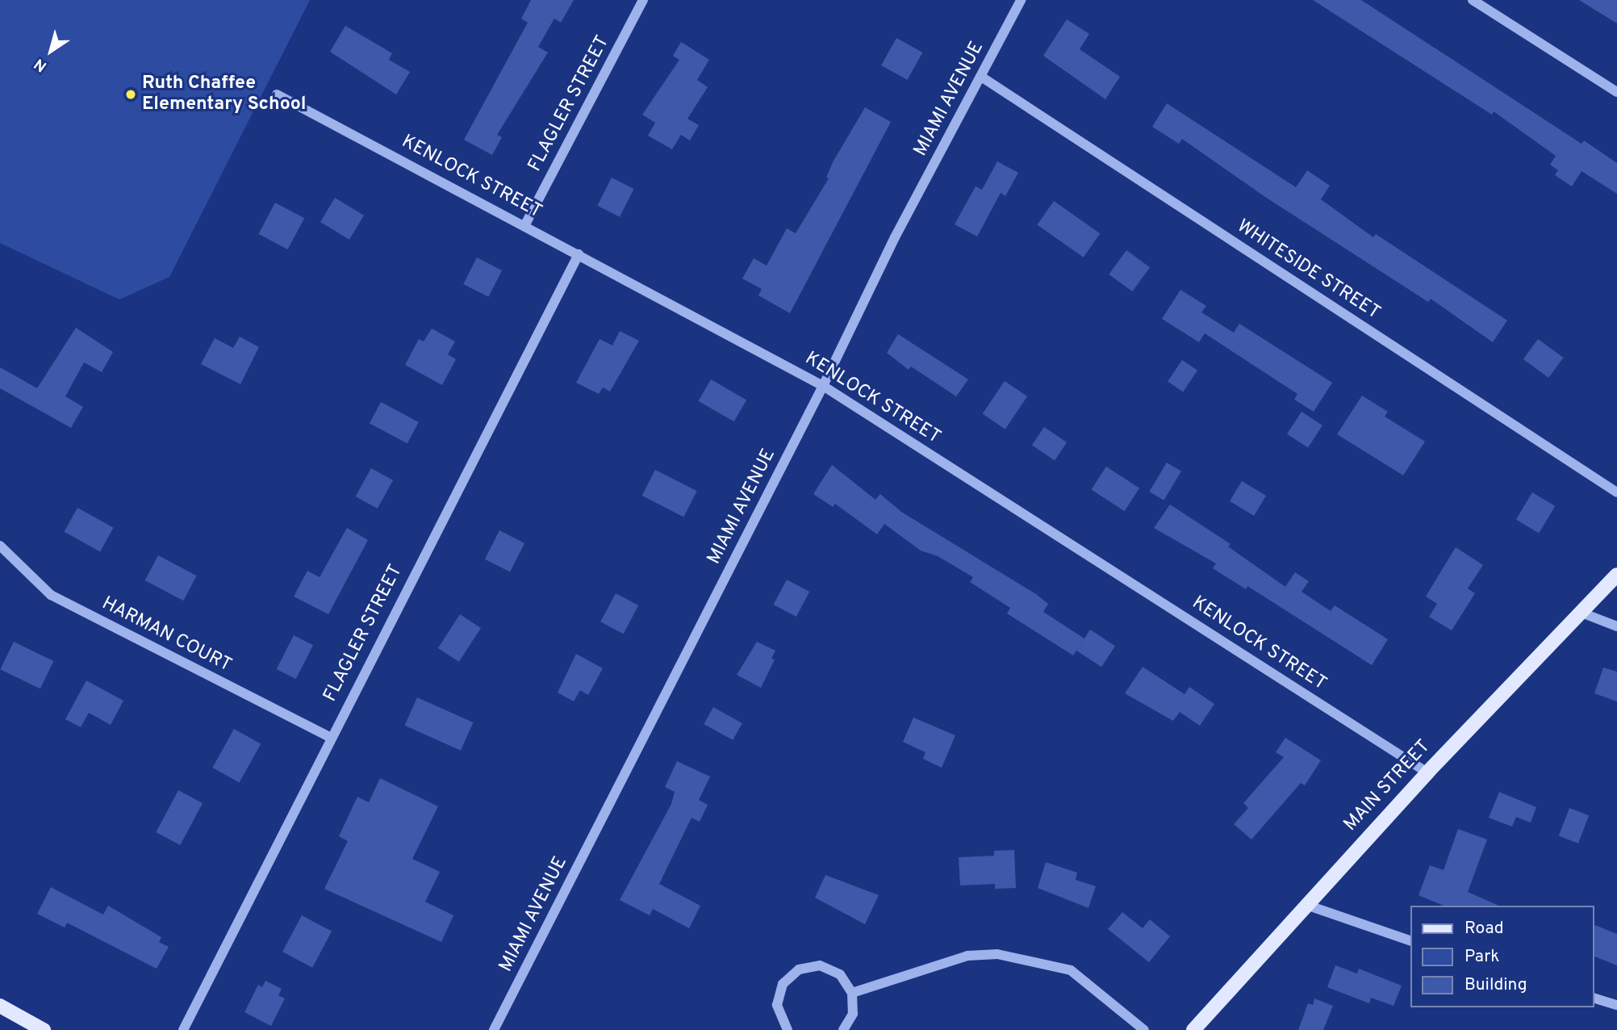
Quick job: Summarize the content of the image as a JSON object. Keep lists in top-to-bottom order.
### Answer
{
  "streets": {
    "main road": ["MAIN STREET"],
    "street": [
      "MIAMI AVENUE",
      "FLAGLER STREET",
      "KENLOCK STREET",
      "WHITESIDE STREET",
      "HARMAN COURT"
    ]
  },
  "crossings": [
    ["MIAMI AVENUE", "KENLOCK STREET"],
    ["MIAMI AVENUE", "WHITESIDE STREET"],
    ["FLAGLER STREET", "KENLOCK STREET"],
    ["FLAGLER STREET", "HARMAN COURT"],
    ["KENLOCK STREET", "MAIN STREET"]
  ],
  "places": ["Ruth Chaffee Elementary School"],
  "legend": ["Road", "Park", "Building"],
  "north": "bottom left"
}
